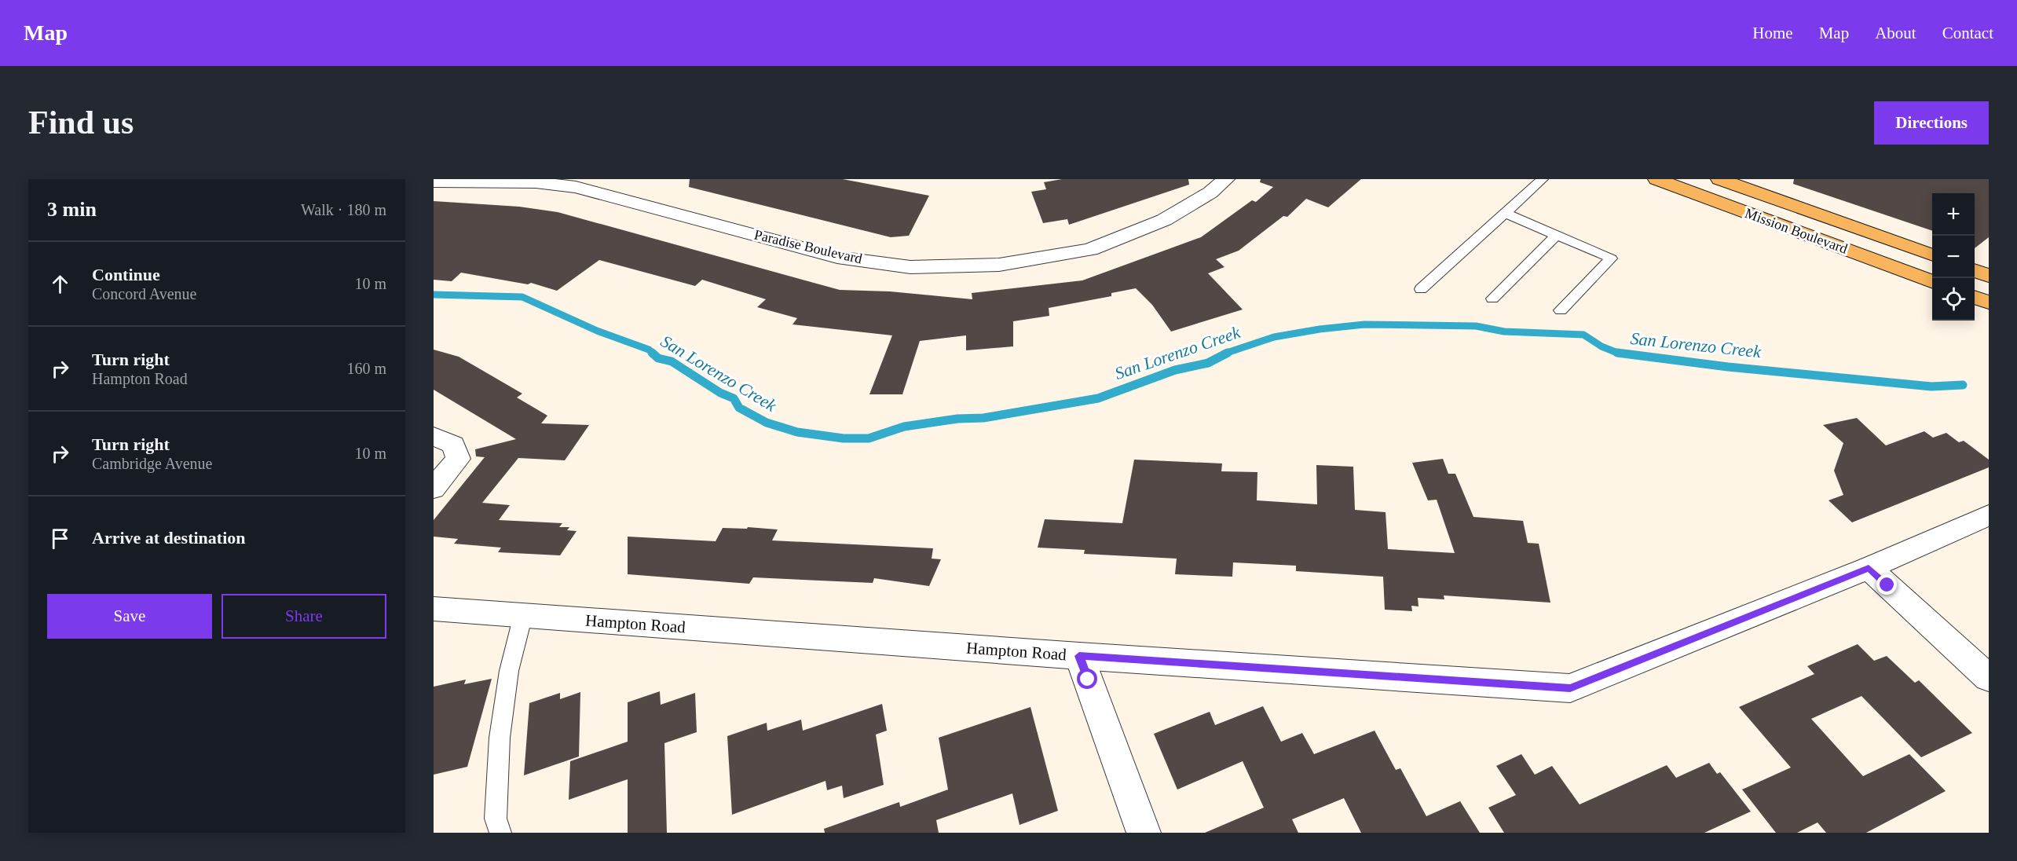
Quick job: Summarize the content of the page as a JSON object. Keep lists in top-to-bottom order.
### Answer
{
  "streets": {
    "main road": ["Mission Boulevard"],
    "street": ["Paradise Boulevard", "Hampton Road"]
  },
  "water": ["San Lorenzo Creek"],
  "page": {
    "header": "Map",
    "nav": [
      "Home",
      "Map",
      "About",
      "Contact"
    ],
    "buttons": [
      "Directions",
      ["Save", "Share"]
    ],
    "title": "Find us",
    "heading": ["3 min", "Walk · 180 m"],
    "map_buttons": ["+", "−"],
    "list": [
      ["Continue", "Concord Avenue", "10 m"],
      ["Turn right", "Hampton Road", "160 m"],
      ["Turn right", "Cambridge Avenue", "10 m"],
      "Arrive at destination"
    ]
  }
}
